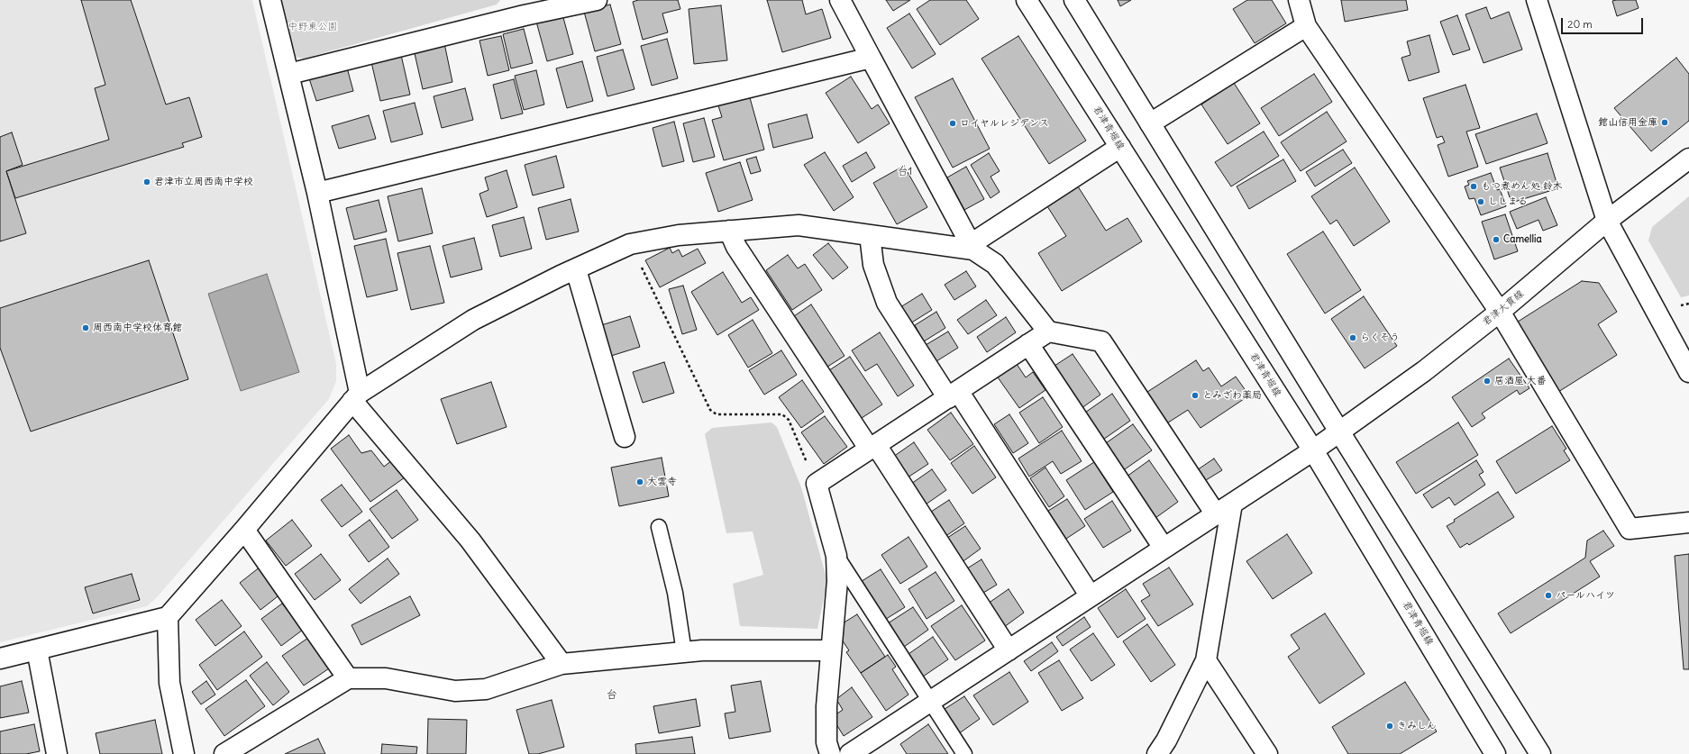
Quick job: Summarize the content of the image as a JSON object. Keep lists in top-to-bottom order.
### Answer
{
  "streets": {
    "street": ["君津青堀線", "君津大貫線"]
  },
  "crossings": [
    ["君津青堀線", "君津大貫線"]
  ],
  "districts": ["台1", "台"],
  "parks": ["中野東公園"],
  "places": [
    "館山信用金庫",
    "ロイヤルレジデンス",
    "君津市立周西南中学校",
    "もつ煮めん処 鈴木",
    "ししまる",
    "Camellia",
    "周西南中学校体育館",
    "らくそう",
    "居酒屋 大番",
    "とみざわ薬局",
    "大雲寺",
    "パールハイツ",
    "きみしん"
  ],
  "scale_bar": "20 m"
}
